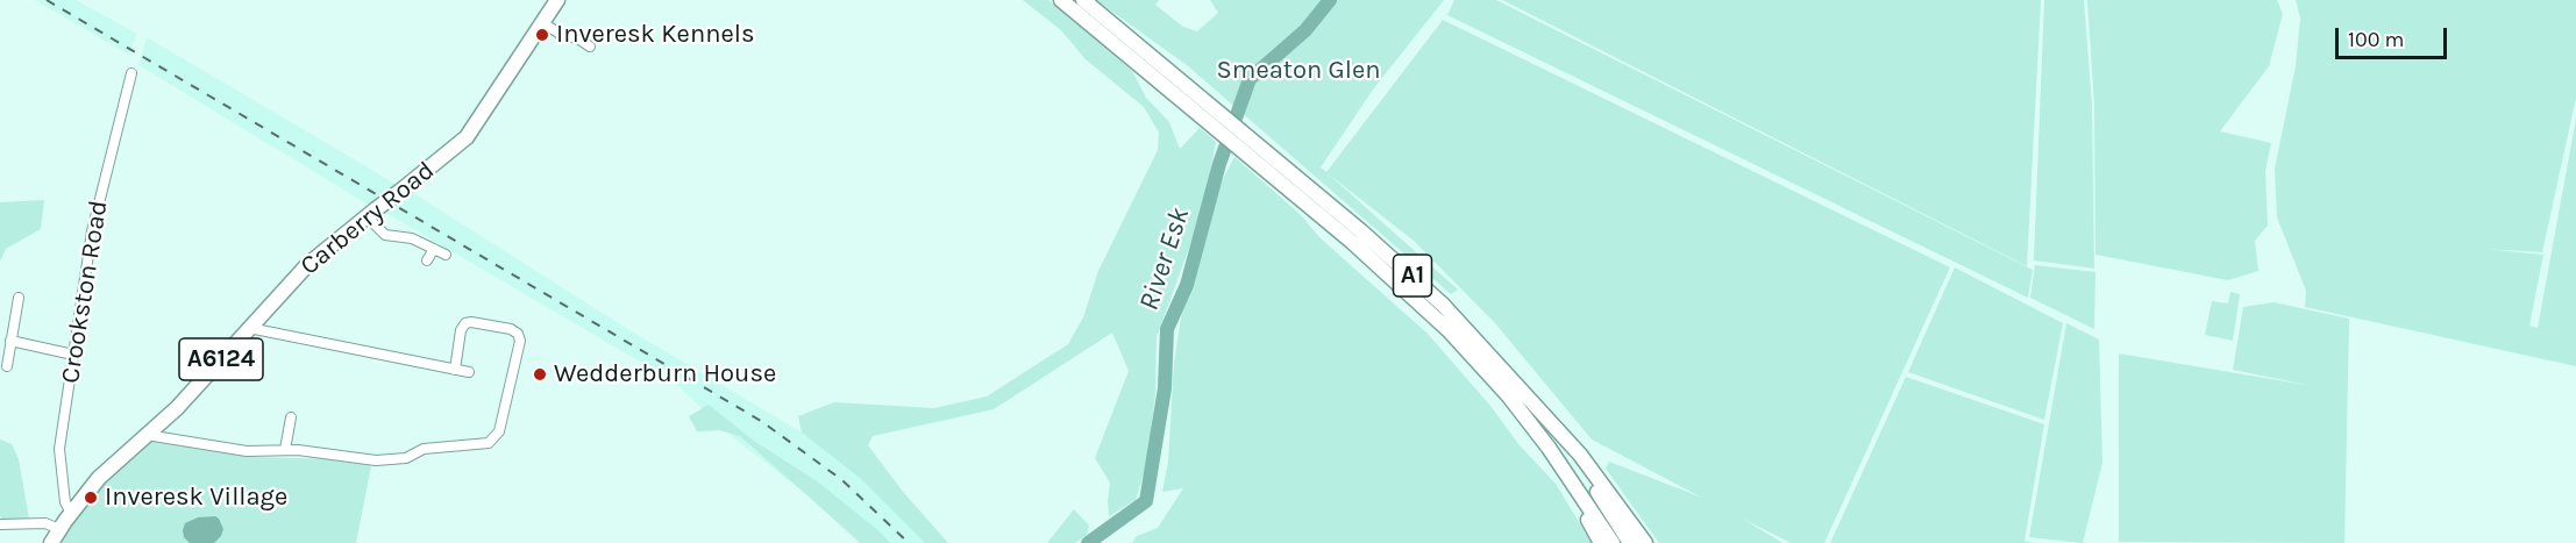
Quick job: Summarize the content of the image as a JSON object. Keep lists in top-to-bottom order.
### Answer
{
  "streets": {
    "main road": ["Carberry Road", "A1", "A6124"],
    "street": ["Crookston Road"]
  },
  "crossings": [
    ["Carberry Road", "Crookston Road"],
    ["Carberry Road", "A6124"],
    ["Crookston Road", "A6124"]
  ],
  "water": ["River Esk"],
  "parks": ["Smeaton Glen"],
  "places": ["Inveresk Kennels", "Wedderburn House", "Inveresk Village"],
  "scale_bar": "100 m"
}
